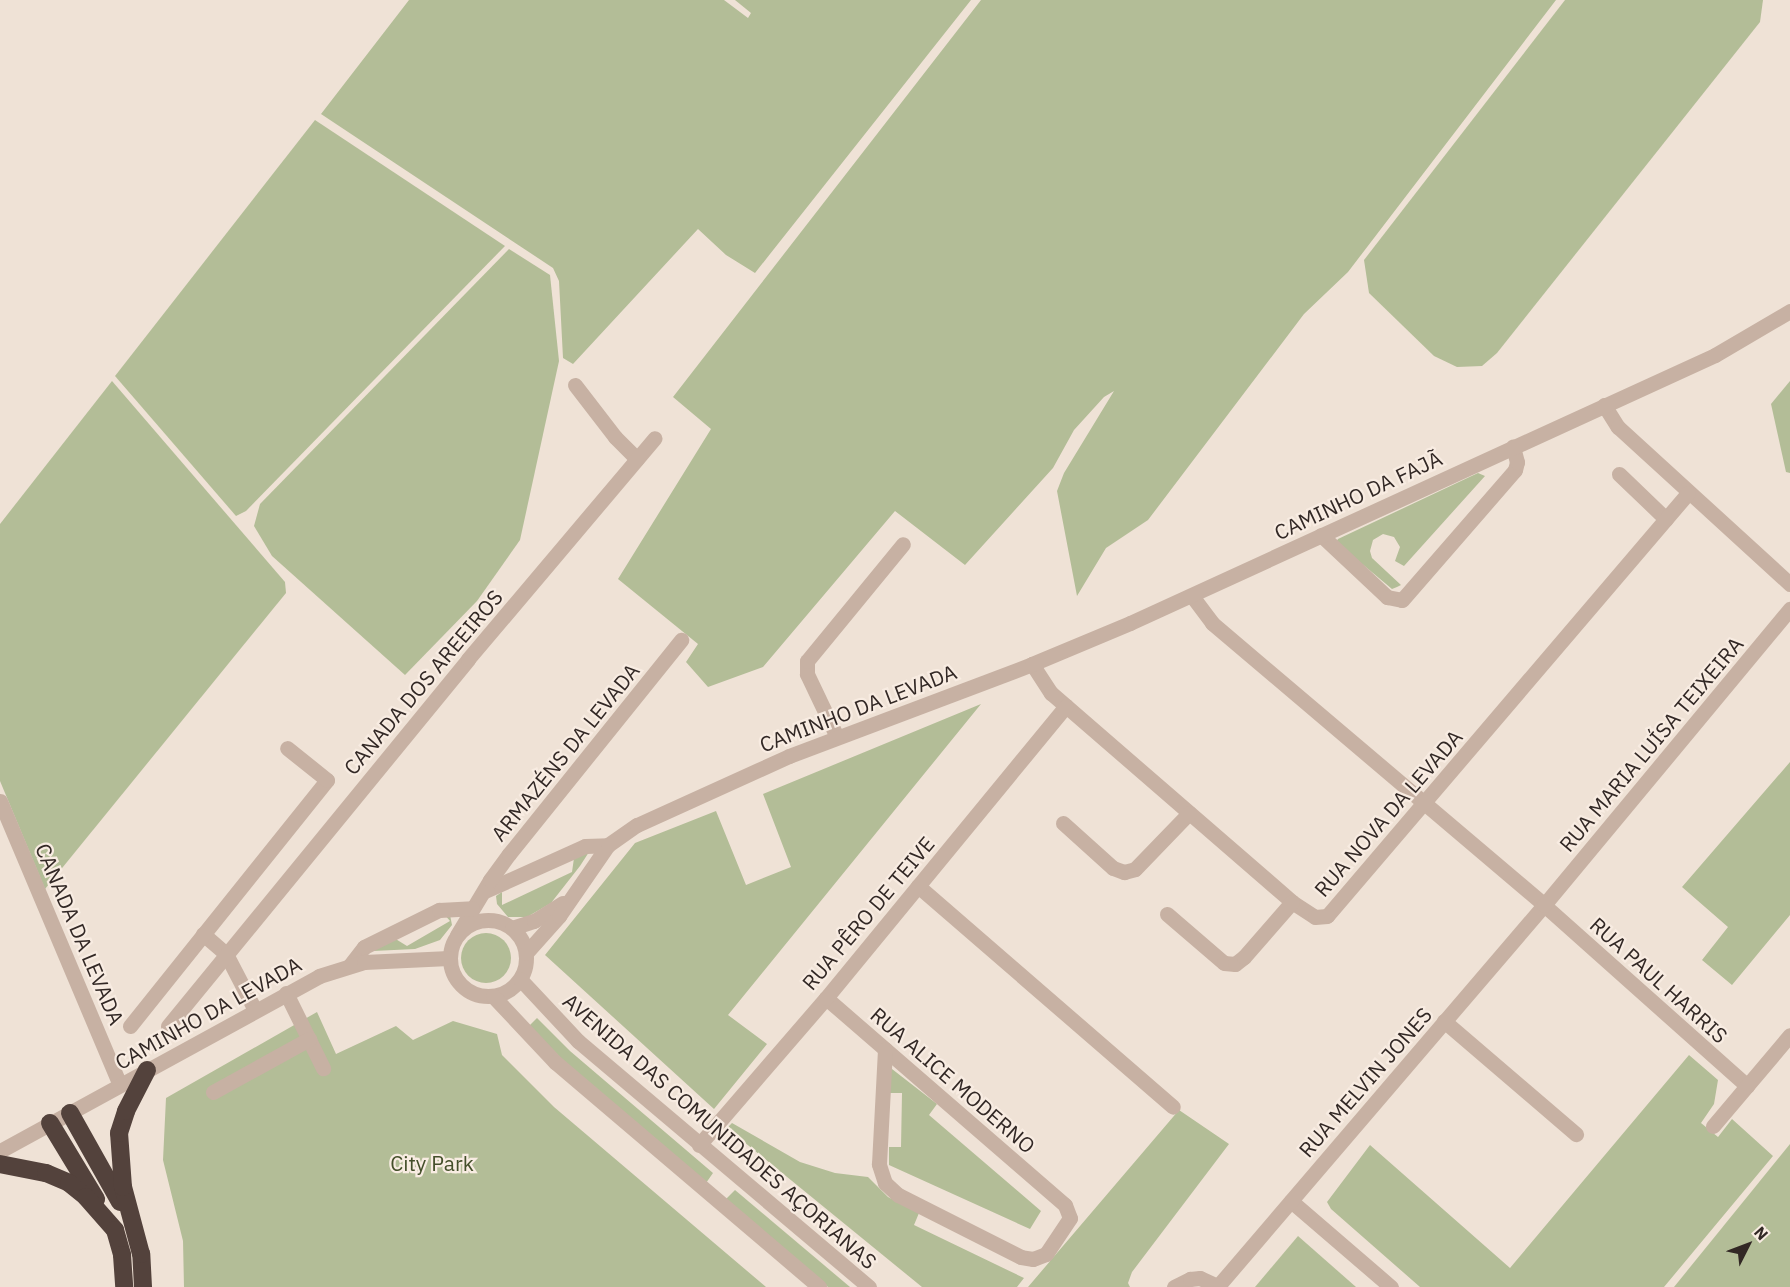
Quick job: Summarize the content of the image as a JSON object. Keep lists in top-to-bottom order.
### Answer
{
  "streets": {
    "street": [
      "CAMINHO DA FAJÃ",
      "CANADA DOS AREEIROS",
      "CAMINHO DA LEVADA",
      "RUA MARIA LUÍSA TEIXEIRA",
      "ARMAZÉNS DA LEVADA",
      "RUA NOVA DA LEVADA",
      "RUA PÊRO DE TEIVE",
      "CANADA DA LEVADA",
      "RUA PAUL HARRIS",
      "RUA ALICE MODERNO",
      "RUA MELVIN JONES",
      "AVENIDA DAS COMUNIDADES AÇORIANAS"
    ]
  },
  "crossings": [
    ["CAMINHO DA FAJÃ", "CAMINHO DA LEVADA"],
    ["CAMINHO DA FAJÃ", "RUA PAUL HARRIS"],
    ["CAMINHO DA LEVADA", "ARMAZÉNS DA LEVADA"],
    ["CAMINHO DA LEVADA", "RUA NOVA DA LEVADA"],
    ["CAMINHO DA LEVADA", "CANADA DA LEVADA"],
    ["CAMINHO DA LEVADA", "AVENIDA DAS COMUNIDADES AÇORIANAS"],
    ["RUA MARIA LUÍSA TEIXEIRA", "RUA PAUL HARRIS"],
    ["RUA MARIA LUÍSA TEIXEIRA", "RUA MELVIN JONES"],
    ["ARMAZÉNS DA LEVADA", "AVENIDA DAS COMUNIDADES AÇORIANAS"],
    ["RUA NOVA DA LEVADA", "RUA PÊRO DE TEIVE"],
    ["RUA NOVA DA LEVADA", "RUA PAUL HARRIS"],
    ["RUA PÊRO DE TEIVE", "RUA ALICE MODERNO"],
    ["RUA PÊRO DE TEIVE", "AVENIDA DAS COMUNIDADES AÇORIANAS"],
    ["RUA PAUL HARRIS", "RUA MELVIN JONES"]
  ],
  "parks": ["City Park"],
  "north": "top right"
}
